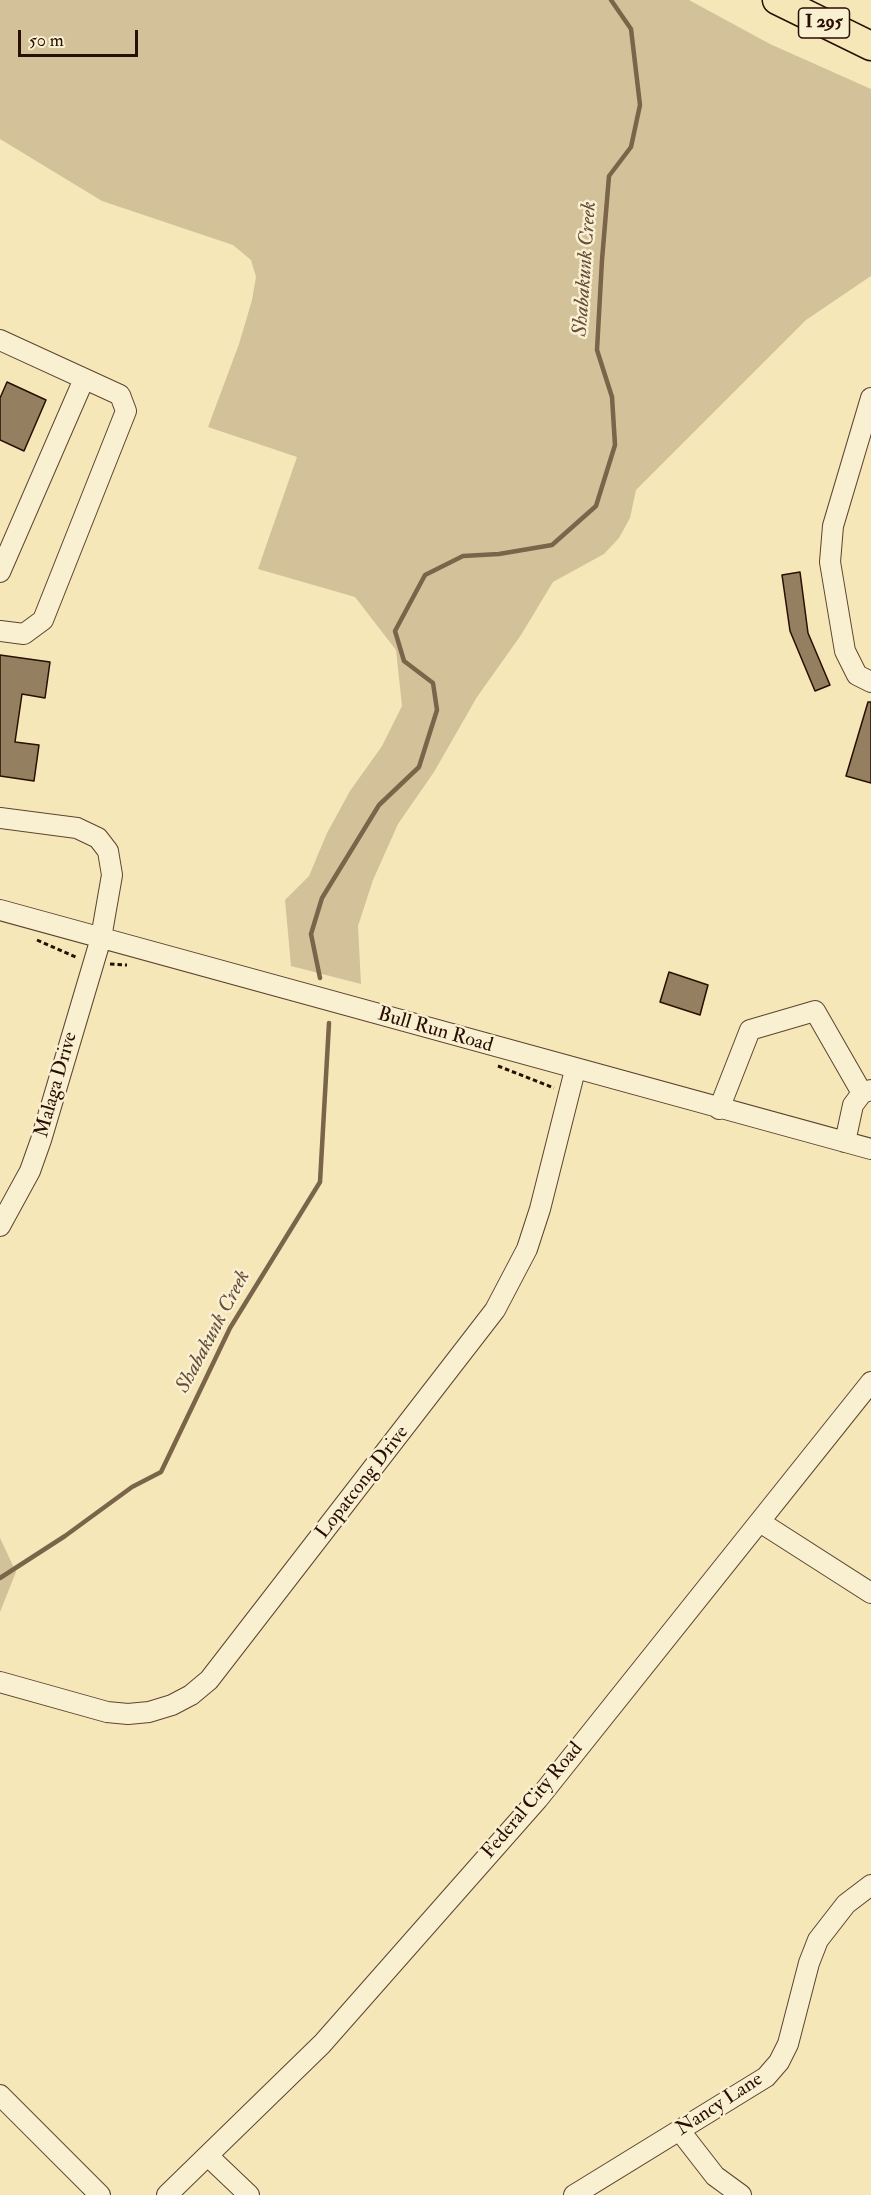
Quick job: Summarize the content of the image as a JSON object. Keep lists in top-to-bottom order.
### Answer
{
  "streets": {
    "highway": ["I 295"],
    "street": [
      "Bull Run Road",
      "Malaga Drive",
      "Lopatcong Drive",
      "Federal City Road",
      "Nancy Lane"
    ]
  },
  "crossings": [
    ["Bull Run Road", "Malaga Drive"],
    ["Bull Run Road", "Lopatcong Drive"]
  ],
  "water": ["Shabakunk Creek"],
  "scale_bar": "50 m"
}
